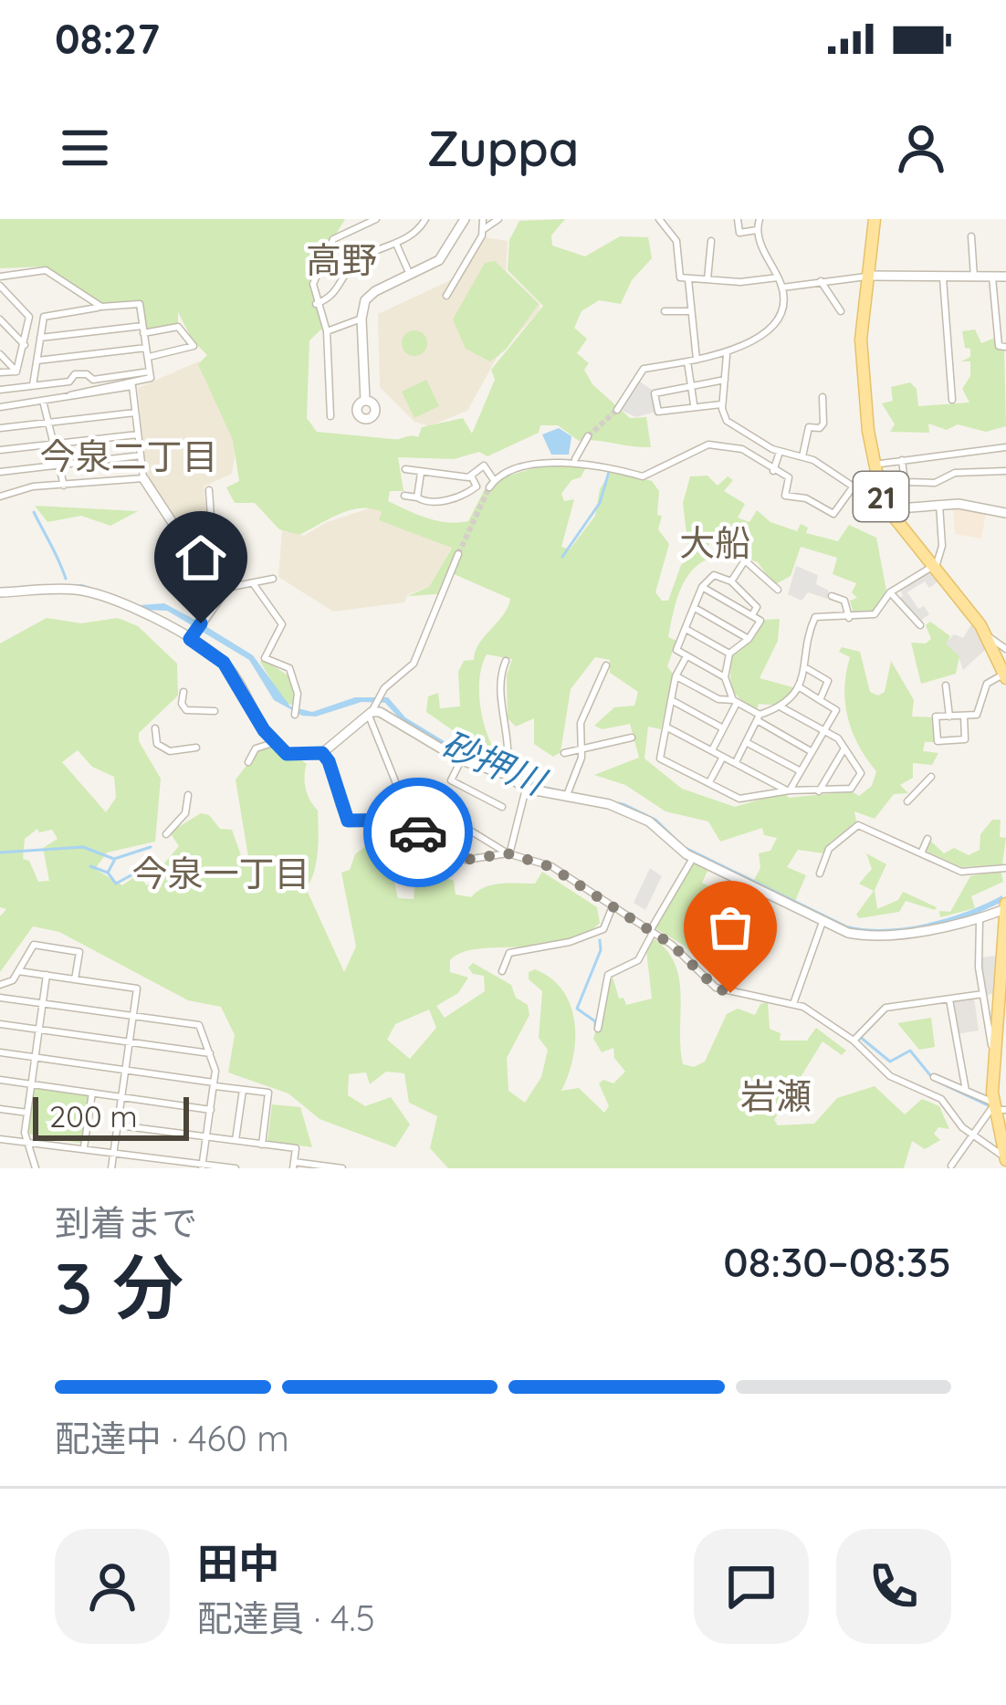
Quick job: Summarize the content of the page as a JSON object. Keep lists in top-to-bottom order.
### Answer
{
  "streets": {
    "main road": ["21"]
  },
  "districts": [
    "高野",
    "今泉二丁目",
    "大船",
    "今泉一丁目",
    "岩瀬"
  ],
  "water": ["砂押川"],
  "scale_bar": "200 m",
  "page": {
    "status": "08:27",
    "header": "Zuppa",
    "scale": "200 m",
    "heading": ["3 分", "到着まで", "08:30–08:35"],
    "panel": ["田中", "配達員 · 4.5"],
    "bar": "配達中 · 460 m"
  }
}
